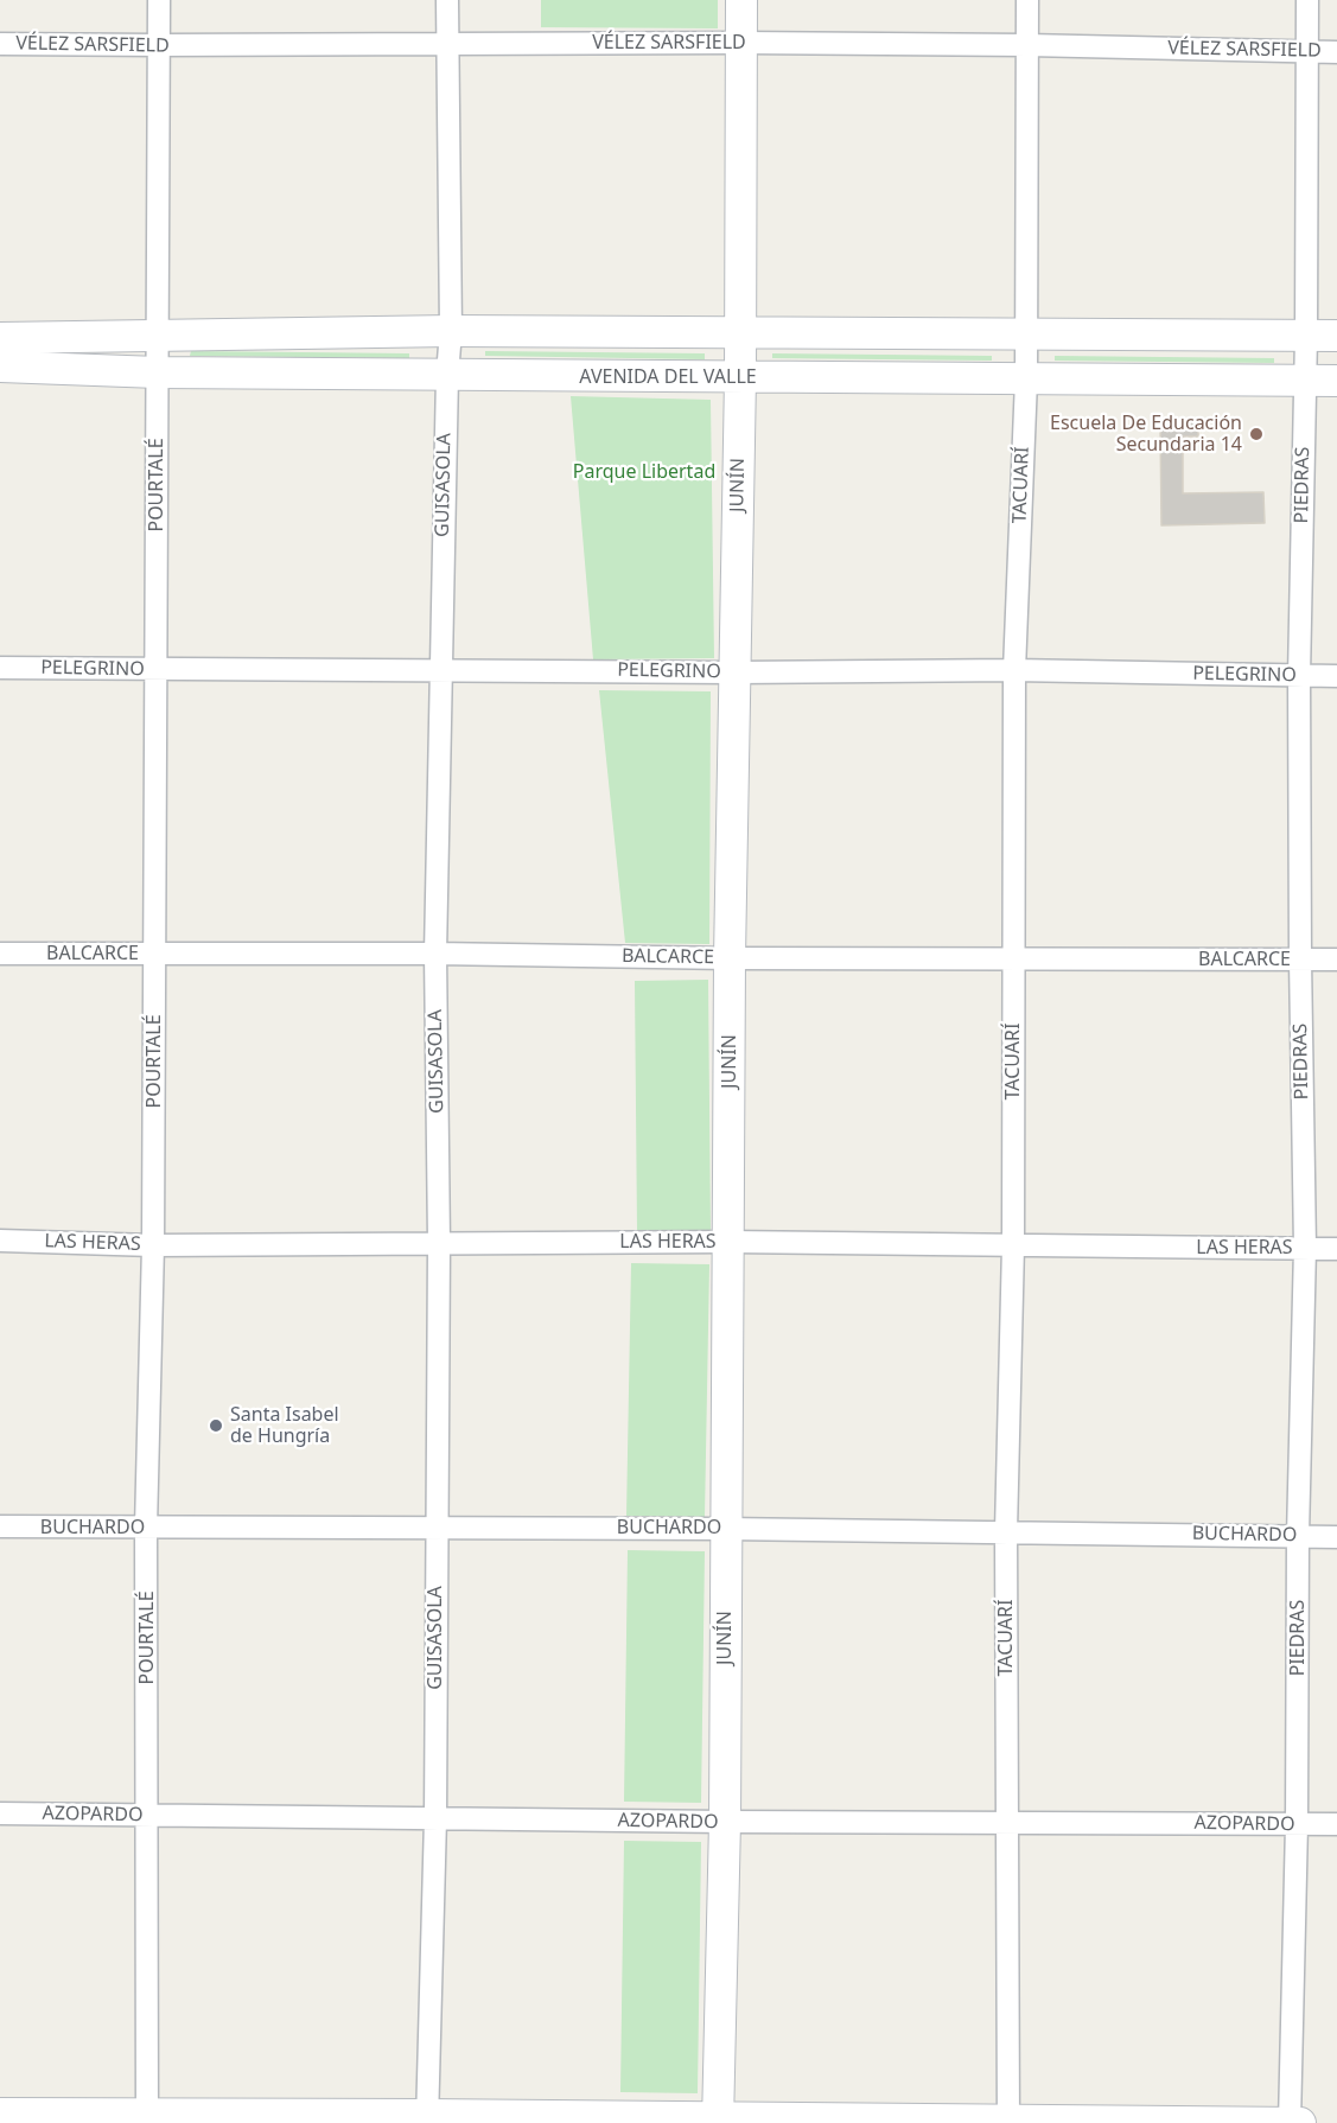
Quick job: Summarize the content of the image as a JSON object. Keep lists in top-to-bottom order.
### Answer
{
  "streets": {
    "main road": ["AVENIDA DEL VALLE", "JUNÍN"],
    "street": [
      "VÉLEZ SARSFIELD",
      "POURTALÉ",
      "GUISASOLA",
      "TACUARÍ",
      "PIEDRAS",
      "PELEGRINO",
      "BALCARCE",
      "LAS HERAS",
      "BUCHARDO",
      "AZOPARDO"
    ]
  },
  "crossings": [
    ["VÉLEZ SARSFIELD", "POURTALÉ"],
    ["VÉLEZ SARSFIELD", "GUISASOLA"],
    ["VÉLEZ SARSFIELD", "JUNÍN"],
    ["VÉLEZ SARSFIELD", "TACUARÍ"],
    ["VÉLEZ SARSFIELD", "PIEDRAS"],
    ["AVENIDA DEL VALLE", "POURTALÉ"],
    ["AVENIDA DEL VALLE", "GUISASOLA"],
    ["AVENIDA DEL VALLE", "JUNÍN"],
    ["AVENIDA DEL VALLE", "TACUARÍ"],
    ["AVENIDA DEL VALLE", "PIEDRAS"],
    ["POURTALÉ", "PELEGRINO"],
    ["POURTALÉ", "BALCARCE"],
    ["POURTALÉ", "LAS HERAS"],
    ["POURTALÉ", "BUCHARDO"],
    ["POURTALÉ", "AZOPARDO"],
    ["GUISASOLA", "PELEGRINO"],
    ["GUISASOLA", "BALCARCE"],
    ["GUISASOLA", "LAS HERAS"],
    ["GUISASOLA", "BUCHARDO"],
    ["GUISASOLA", "AZOPARDO"],
    ["JUNÍN", "PELEGRINO"],
    ["JUNÍN", "BALCARCE"],
    ["JUNÍN", "LAS HERAS"],
    ["JUNÍN", "BUCHARDO"],
    ["JUNÍN", "AZOPARDO"],
    ["TACUARÍ", "PELEGRINO"],
    ["TACUARÍ", "BALCARCE"],
    ["TACUARÍ", "LAS HERAS"],
    ["TACUARÍ", "BUCHARDO"],
    ["TACUARÍ", "AZOPARDO"],
    ["PIEDRAS", "PELEGRINO"],
    ["PIEDRAS", "BALCARCE"],
    ["PIEDRAS", "LAS HERAS"],
    ["PIEDRAS", "BUCHARDO"],
    ["PIEDRAS", "AZOPARDO"]
  ],
  "parks": ["Parque Libertad"],
  "places": ["Escuela De Educación Secundaria 14", "Santa Isabel de Hungría"]
}
